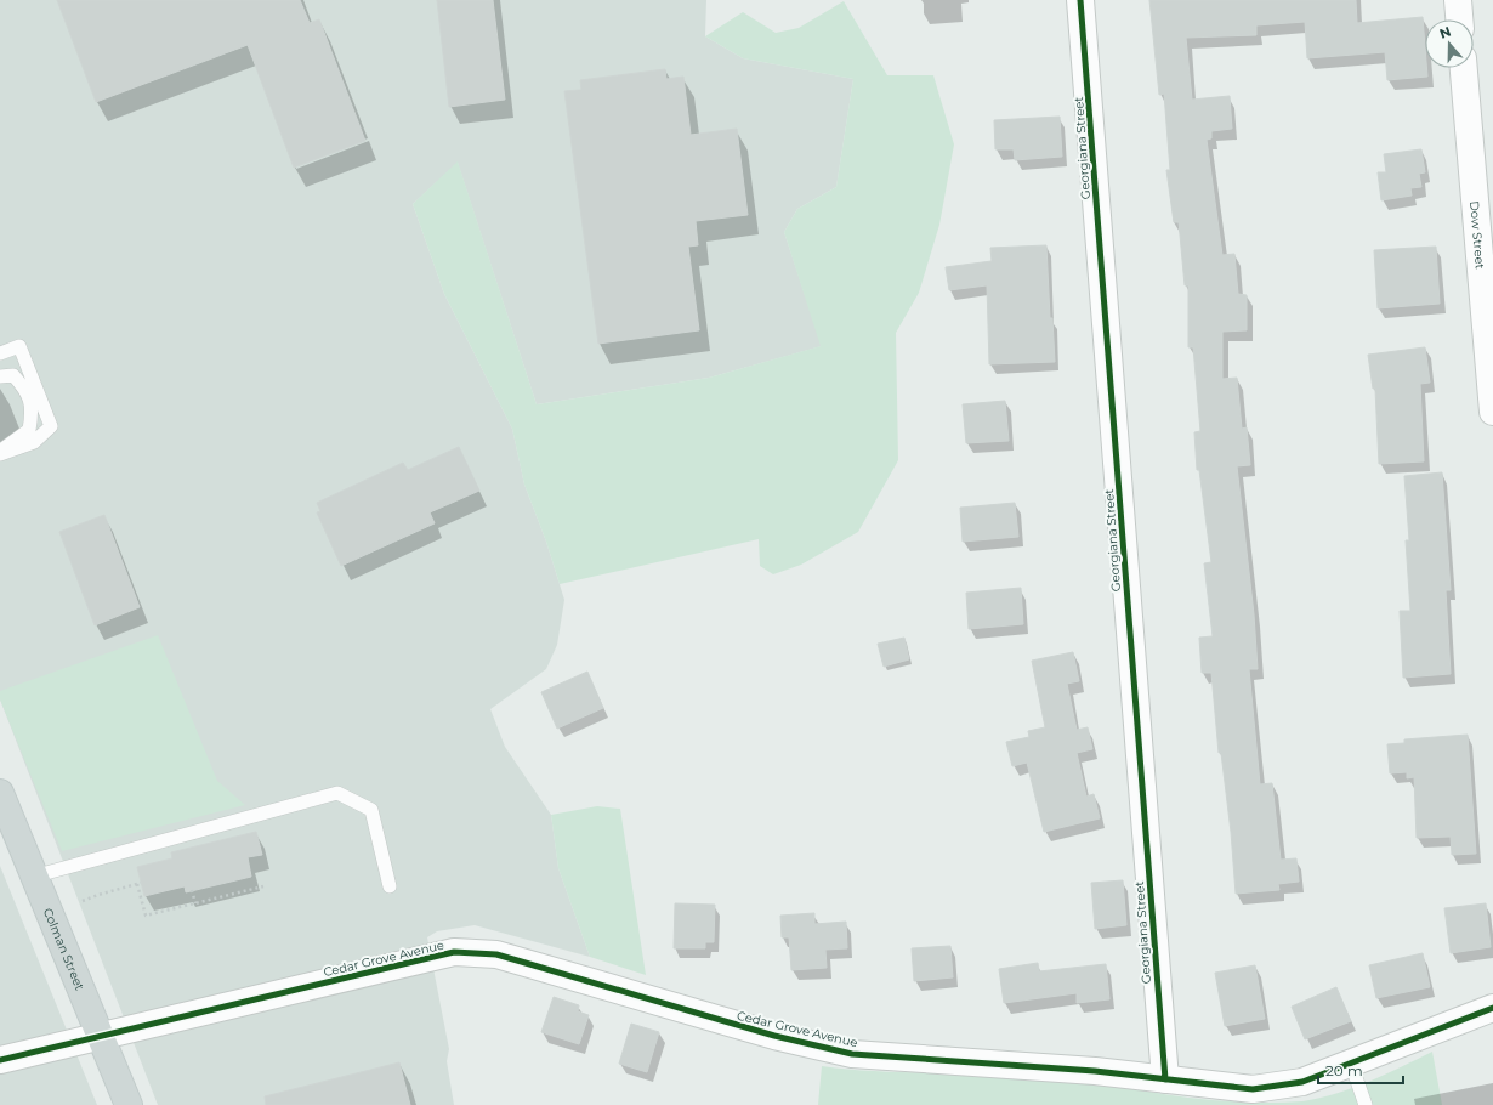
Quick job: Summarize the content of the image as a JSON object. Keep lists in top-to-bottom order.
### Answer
{
  "streets": {
    "main road": ["Colman Street"],
    "street": ["Georgiana Street", "Dow Street", "Cedar Grove Avenue"]
  },
  "crossings": [
    ["Georgiana Street", "Cedar Grove Avenue"],
    ["Colman Street", "Cedar Grove Avenue"]
  ],
  "scale_bar": "20 m",
  "north": "top"
}
